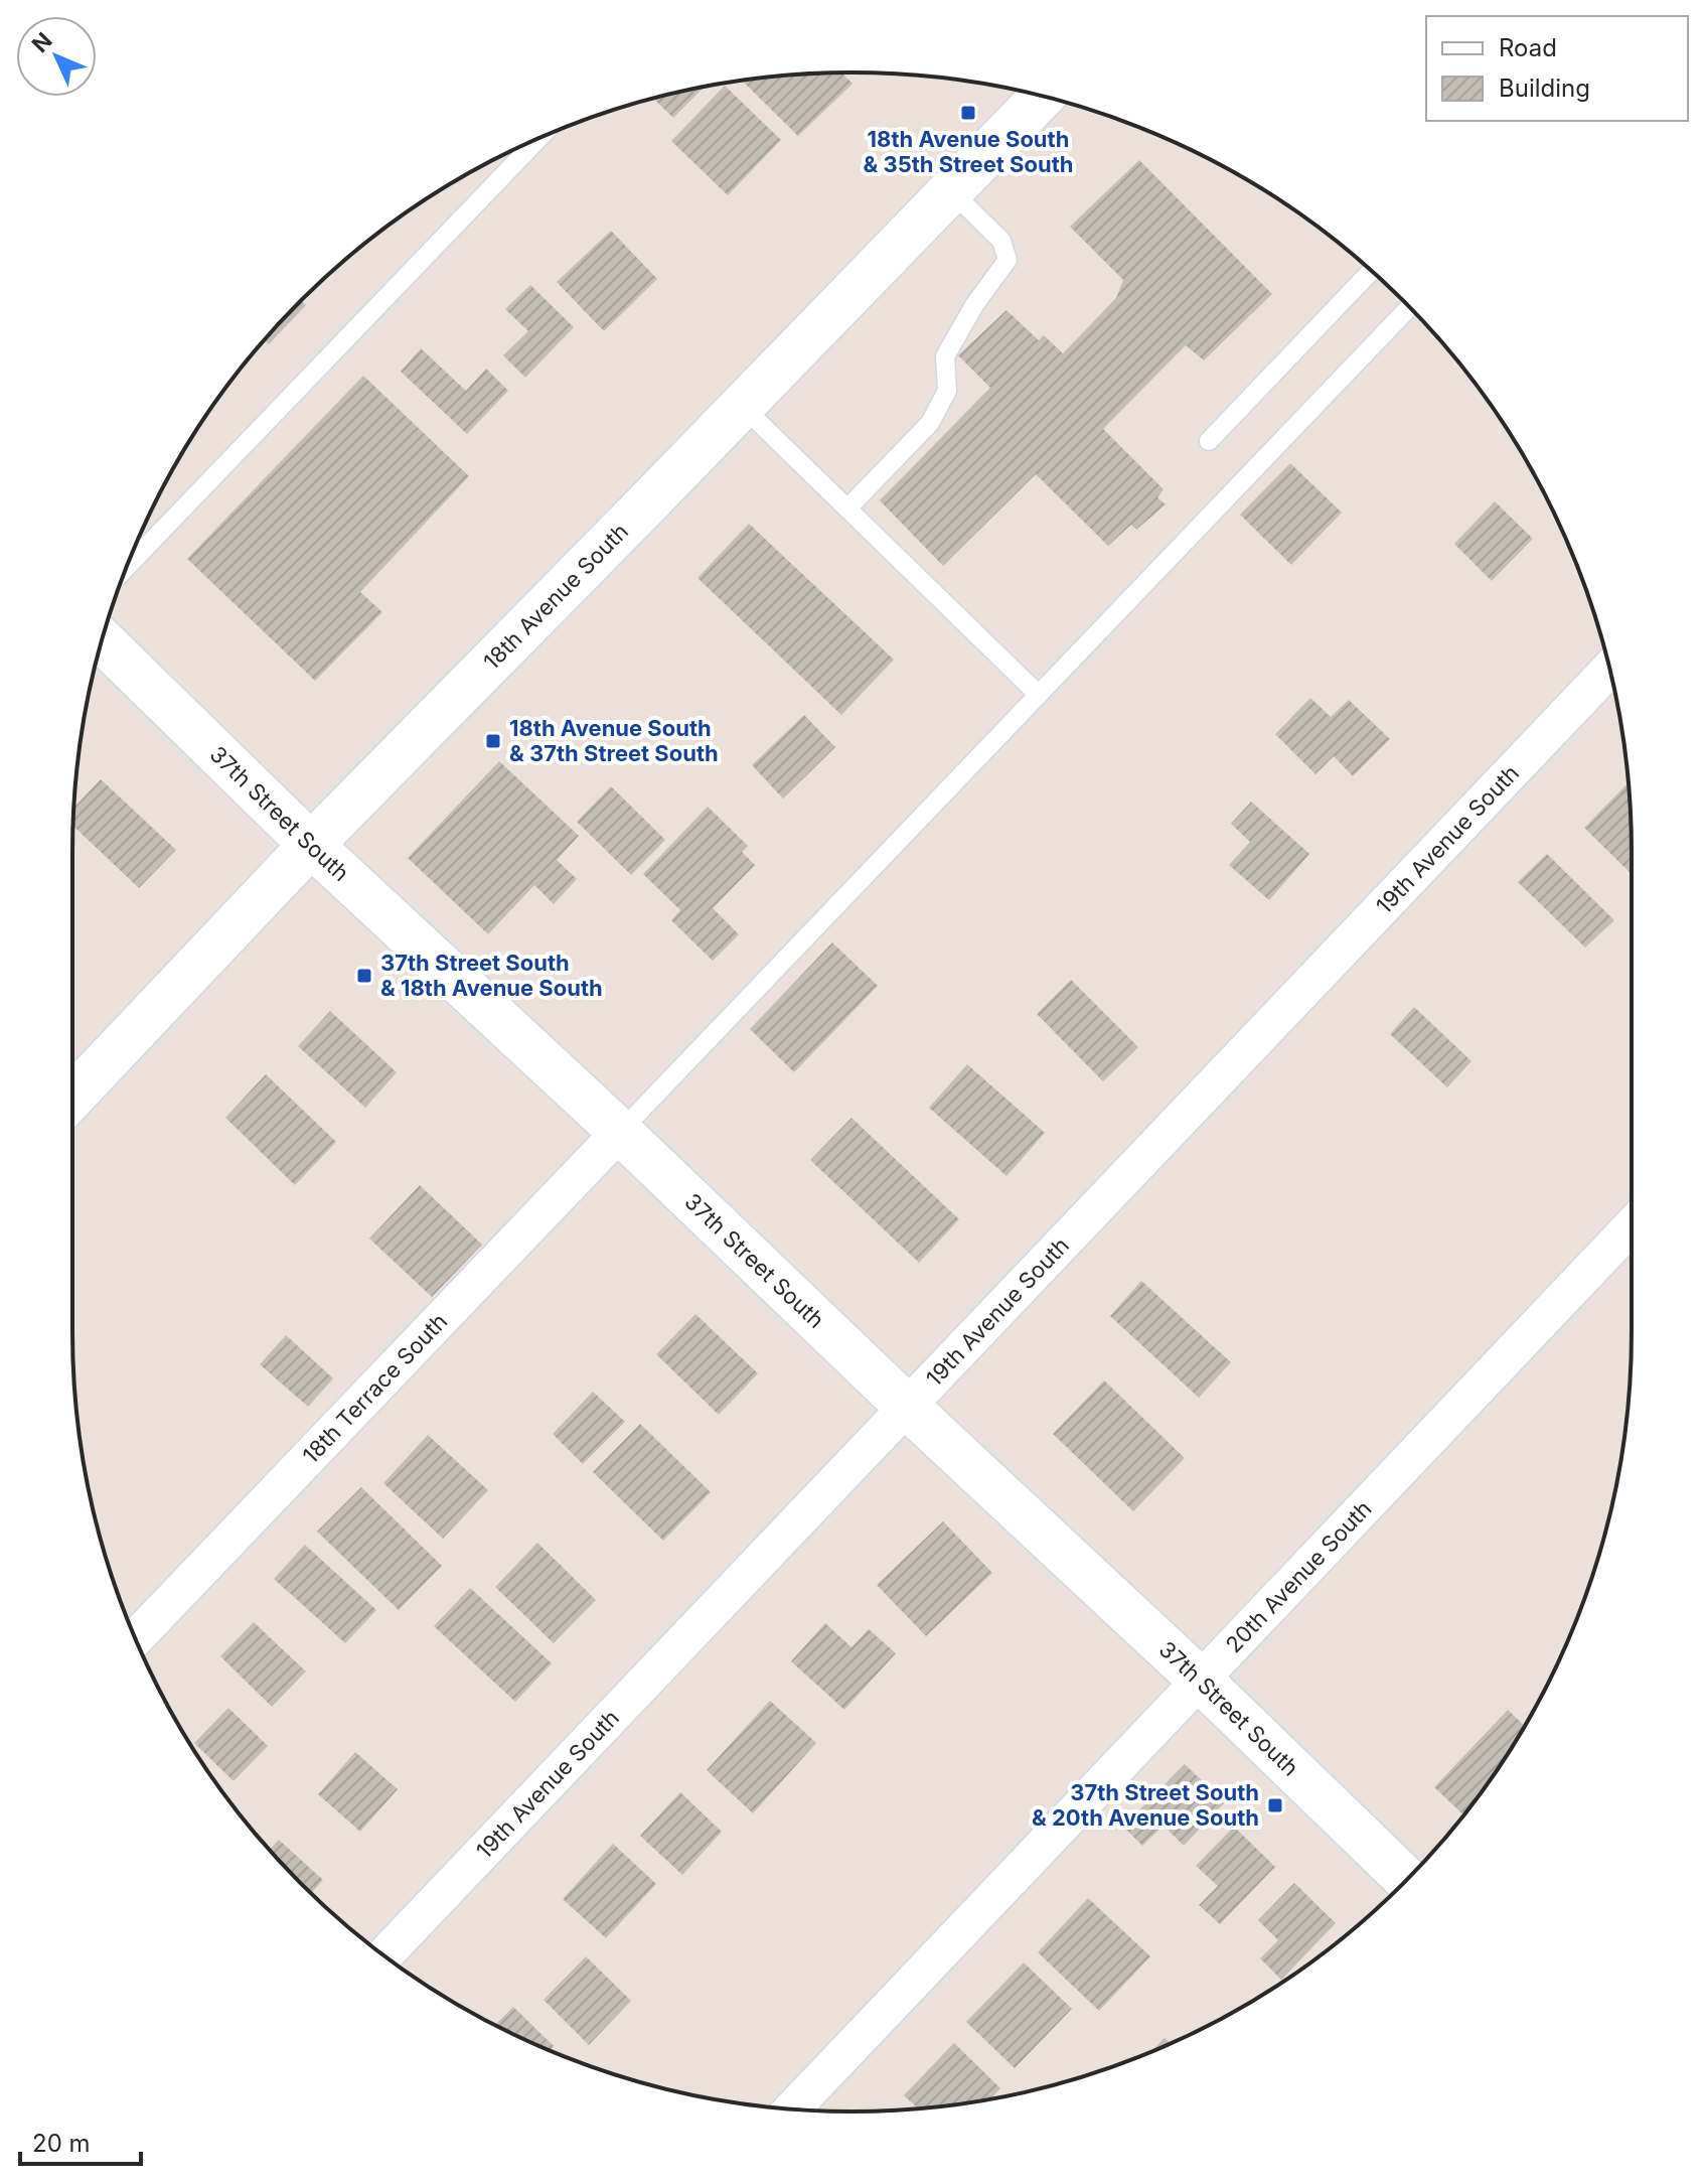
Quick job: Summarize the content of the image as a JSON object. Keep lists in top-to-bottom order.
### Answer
{
  "streets": {
    "street": [
      "18th Avenue South",
      "37th Street South",
      "19th Avenue South",
      "18th Terrace South",
      "20th Avenue South"
    ]
  },
  "crossings": [
    ["18th Avenue South", "37th Street South"],
    ["37th Street South", "19th Avenue South"],
    ["37th Street South", "18th Terrace South"],
    ["37th Street South", "20th Avenue South"]
  ],
  "places": {
    "transit": [
      "18th Avenue South & 35th Street South",
      "18th Avenue South & 37th Street South",
      "37th Street South & 18th Avenue South",
      "37th Street South & 20th Avenue South"
    ]
  },
  "legend": ["Road", "Building"],
  "scale_bar": "20 m",
  "north": "top left"
}
